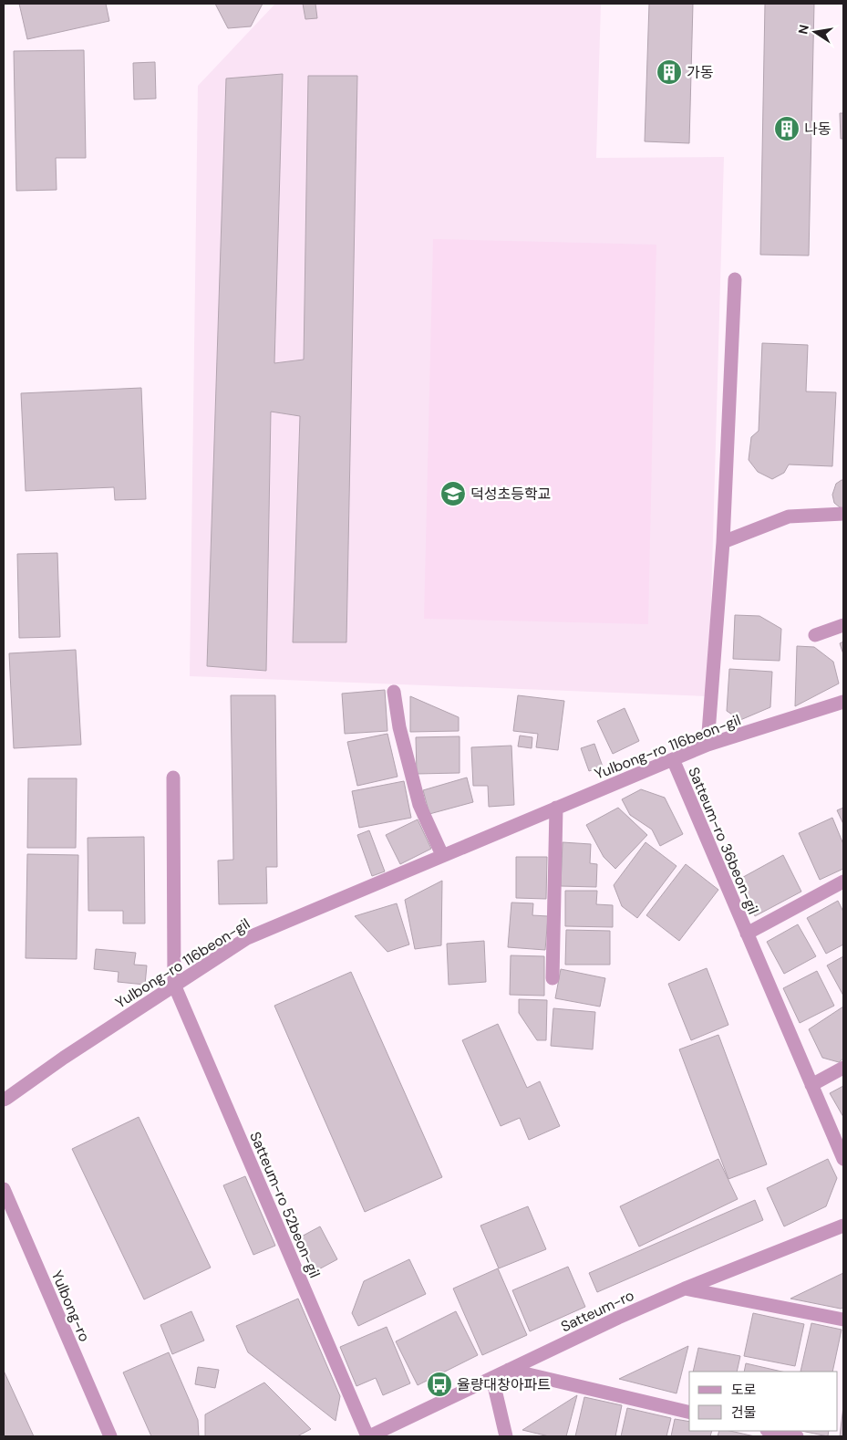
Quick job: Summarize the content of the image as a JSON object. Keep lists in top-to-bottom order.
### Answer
{
  "streets": {
    "street": [
      "Yulbong-ro 116beon-gil",
      "Satteum-ro 36beon-gil",
      "Satteum-ro 52beon-gil",
      "Yulbong-ro",
      "Satteum-ro"
    ]
  },
  "crossings": [
    ["Yulbong-ro 116beon-gil", "Satteum-ro 36beon-gil"],
    ["Yulbong-ro 116beon-gil", "Satteum-ro 52beon-gil"],
    ["Satteum-ro 52beon-gil", "Satteum-ro"]
  ],
  "places": {
    "building": ["가동", "나동"],
    "school or university": ["덕성초등학교"],
    "bus stop": ["율량대창아파트"]
  },
  "legend": ["도로", "건물"],
  "north": "left"
}
